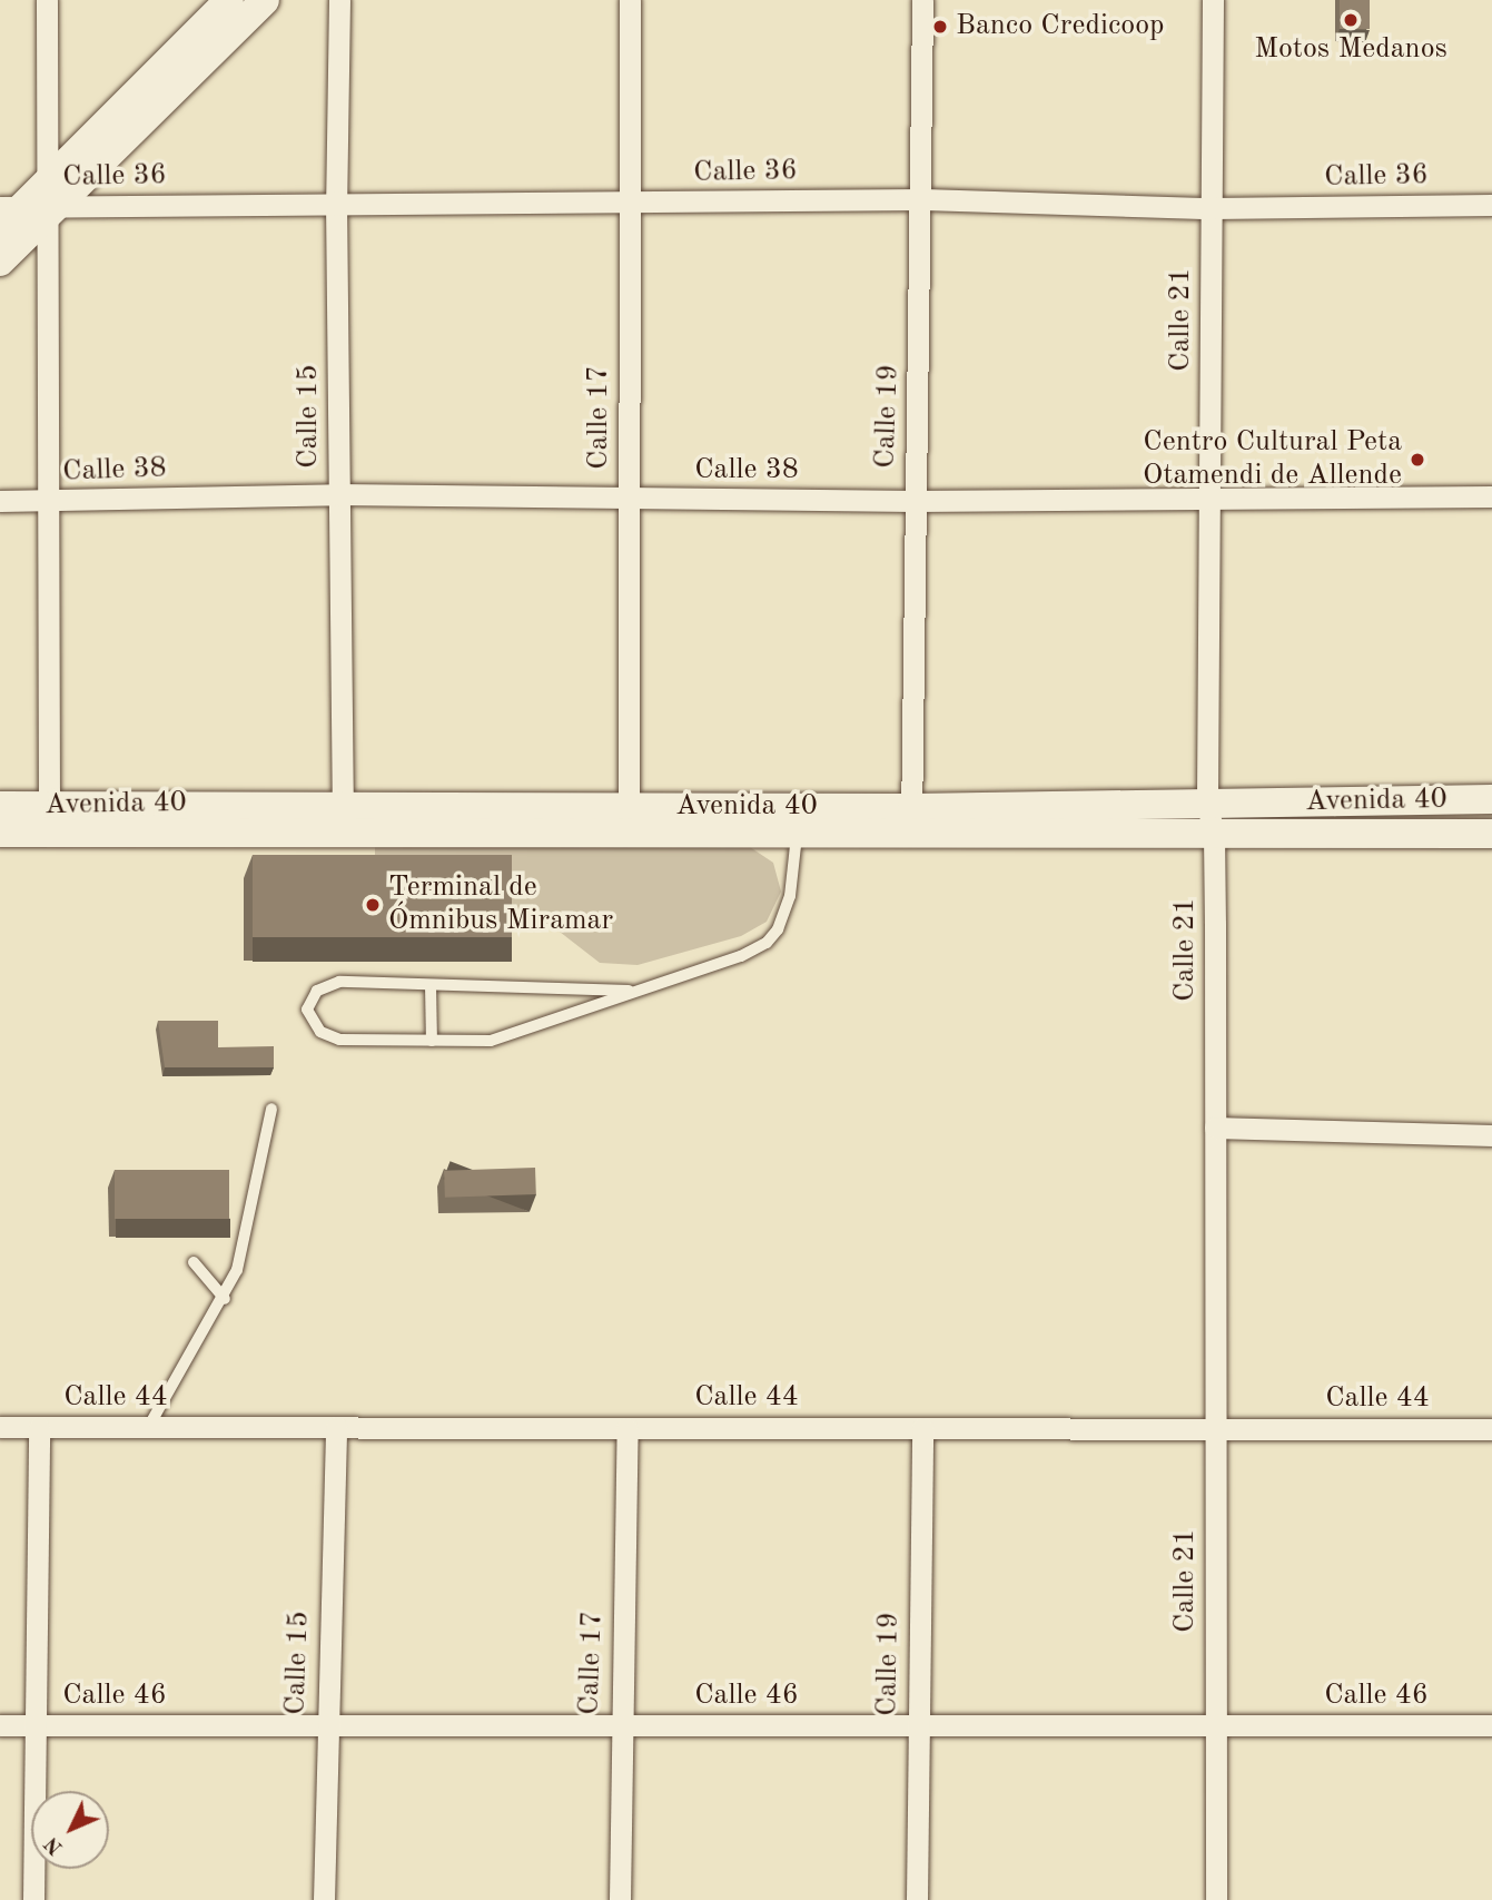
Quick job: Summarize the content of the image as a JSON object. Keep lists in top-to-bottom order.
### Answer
{
  "streets": {
    "main road": ["Avenida 40"],
    "street": [
      "Calle 36",
      "Calle 21",
      "Calle 15",
      "Calle 19",
      "Calle 17",
      "Calle 38",
      "Calle 44",
      "Calle 46"
    ]
  },
  "crossings": [
    ["Calle 36", "Calle 21"],
    ["Calle 36", "Calle 15"],
    ["Calle 36", "Calle 19"],
    ["Calle 36", "Calle 17"],
    ["Calle 21", "Calle 38"],
    ["Calle 21", "Avenida 40"],
    ["Calle 21", "Calle 44"],
    ["Calle 21", "Calle 46"],
    ["Calle 15", "Calle 38"],
    ["Calle 15", "Avenida 40"],
    ["Calle 15", "Calle 44"],
    ["Calle 15", "Calle 46"],
    ["Calle 19", "Calle 38"],
    ["Calle 19", "Avenida 40"],
    ["Calle 19", "Calle 44"],
    ["Calle 19", "Calle 46"],
    ["Calle 17", "Calle 38"],
    ["Calle 17", "Avenida 40"],
    ["Calle 17", "Calle 44"],
    ["Calle 17", "Calle 46"]
  ],
  "places": [
    "Motos Medanos",
    "Banco Credicoop",
    "Centro Cultural Peta Otamendi de Allende",
    "Terminal de Ómnibus Miramar"
  ],
  "north": "bottom left"
}
